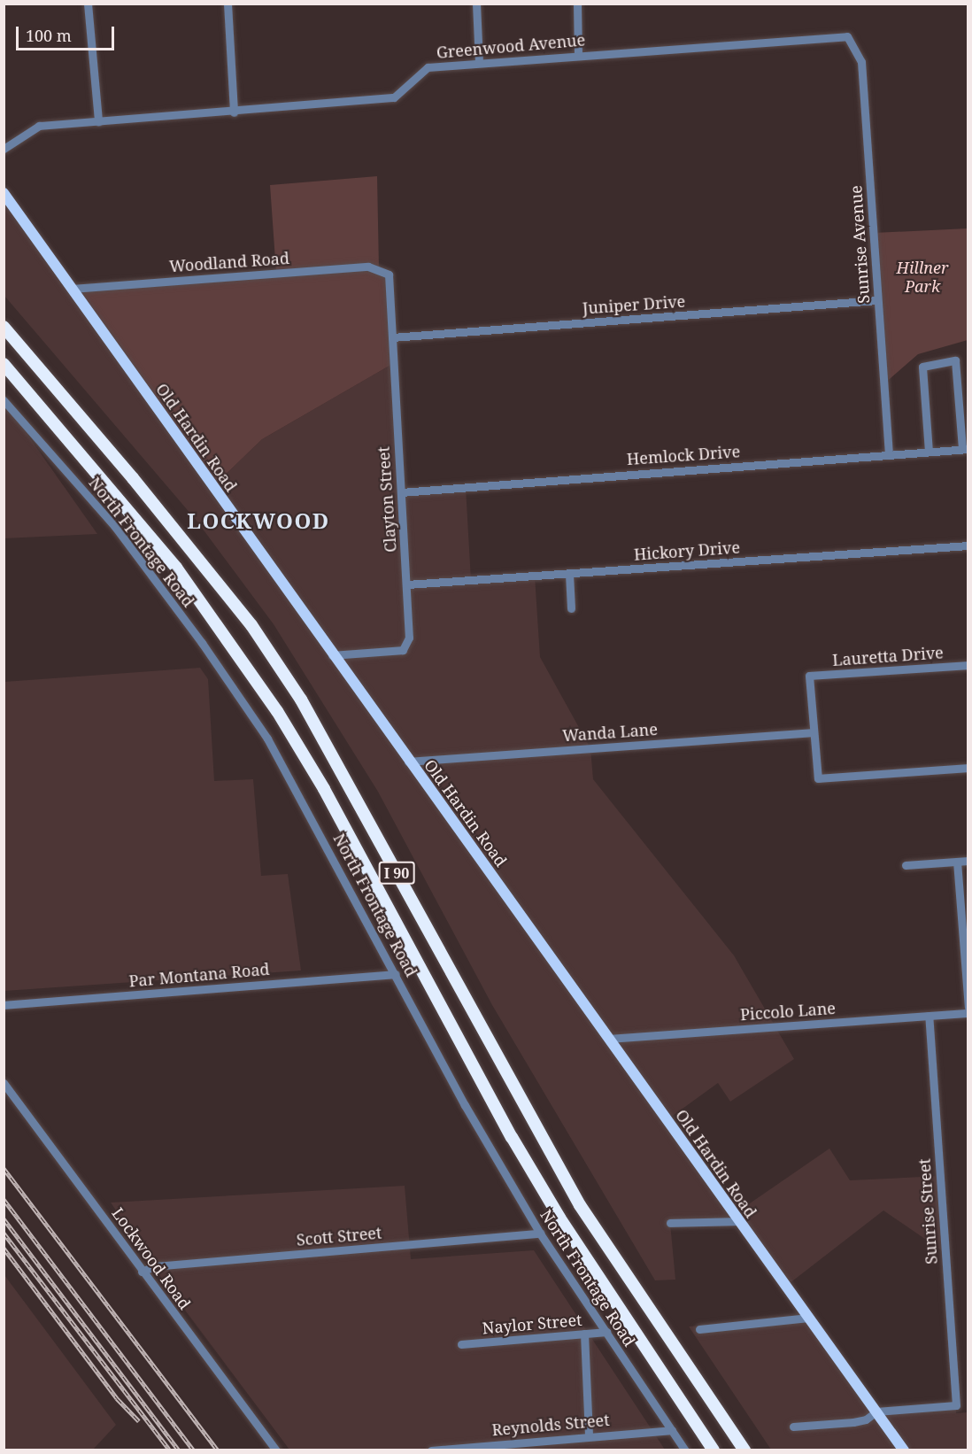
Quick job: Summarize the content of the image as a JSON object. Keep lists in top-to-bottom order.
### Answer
{
  "streets": {
    "highway": ["I 90"],
    "main road": ["Old Hardin Road"],
    "street": [
      "Greenwood Avenue",
      "Sunrise Avenue",
      "Woodland Road",
      "Juniper Drive",
      "Hemlock Drive",
      "Clayton Street",
      "North Frontage Road",
      "Hickory Drive",
      "Lauretta Drive",
      "Wanda Lane",
      "Par Montana Road",
      "Piccolo Lane",
      "Sunrise Street",
      "Scott Street",
      "Lockwood Road",
      "Naylor Street",
      "Reynolds Street"
    ]
  },
  "crossings": [
    ["Greenwood Avenue", "Sunrise Avenue"],
    ["Sunrise Avenue", "Juniper Drive"],
    ["Sunrise Avenue", "Hemlock Drive"],
    ["Woodland Road", "Old Hardin Road"],
    ["Woodland Road", "Clayton Street"],
    ["Juniper Drive", "Clayton Street"],
    ["Old Hardin Road", "Clayton Street"],
    ["Old Hardin Road", "Wanda Lane"],
    ["Old Hardin Road", "Piccolo Lane"],
    ["Old Hardin Road", "Sunrise Street"],
    ["Hemlock Drive", "Clayton Street"],
    ["Clayton Street", "Hickory Drive"],
    ["North Frontage Road", "Par Montana Road"],
    ["North Frontage Road", "Scott Street"],
    ["North Frontage Road", "Naylor Street"],
    ["North Frontage Road", "Reynolds Street"],
    ["Lauretta Drive", "Wanda Lane"],
    ["Piccolo Lane", "Sunrise Street"],
    ["Scott Street", "Lockwood Road"]
  ],
  "districts": ["LOCKWOOD"],
  "parks": ["Hillner Park"],
  "scale_bar": "100 m"
}
